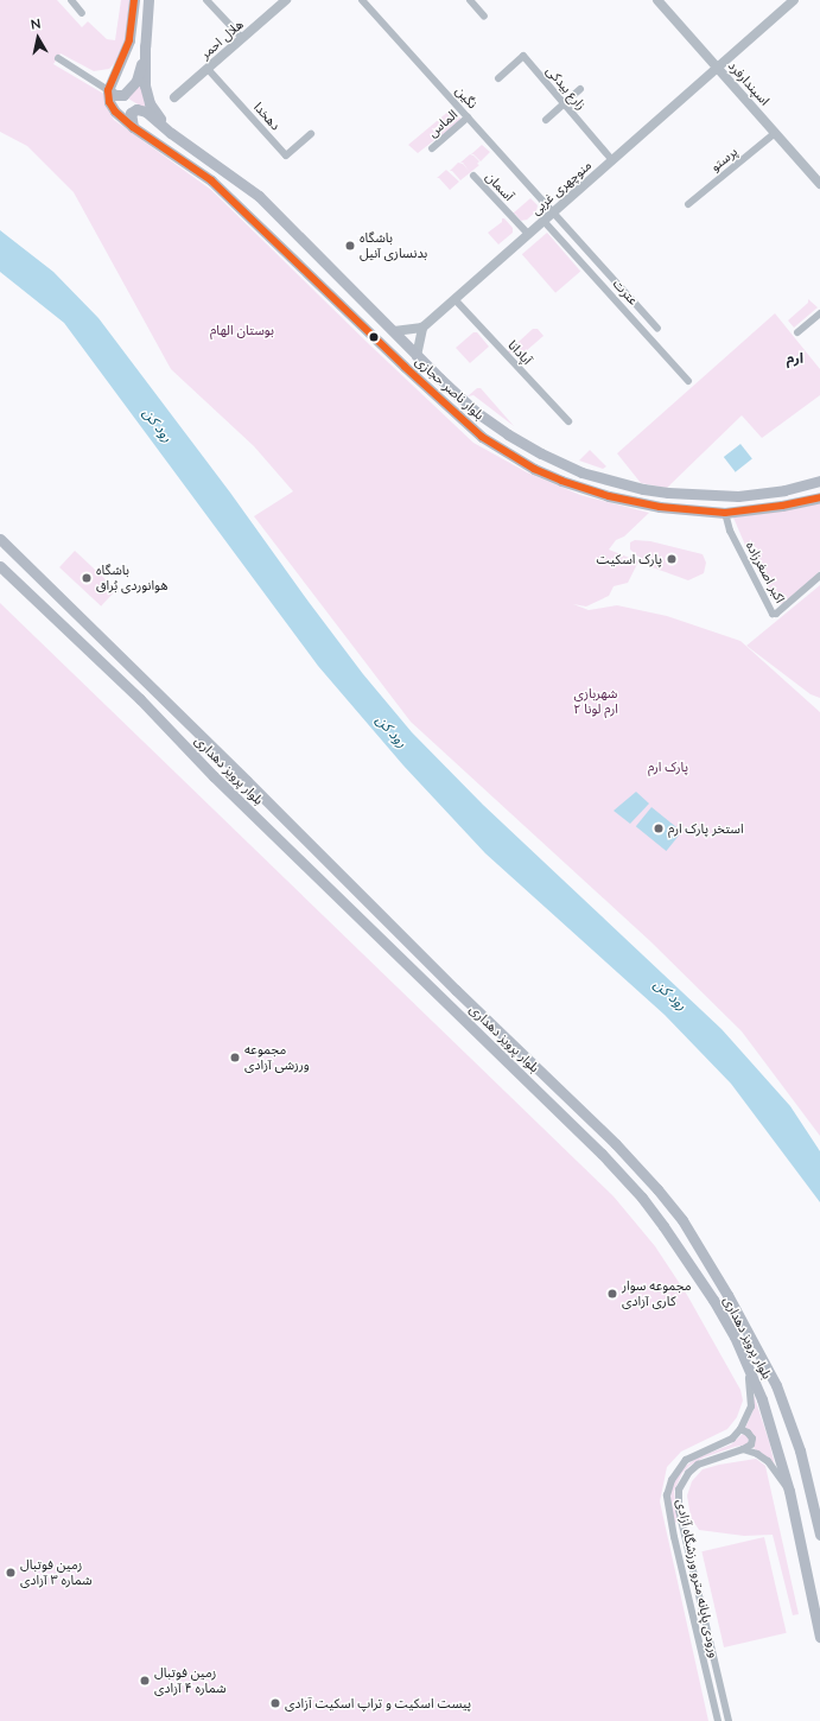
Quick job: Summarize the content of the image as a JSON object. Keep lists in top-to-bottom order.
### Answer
{
  "streets": {
    "main road": ["بلوار ناصر حجازی", "بلوار پرویز دهداری"],
    "street": [
      "هلال احمر",
      "اسپندارفرد",
      "زارع بیدکی",
      "نگین",
      "دهخدا",
      "الماس",
      "پرستو",
      "آسمان",
      "منوچهری غربی",
      "عترت",
      "آپادانا",
      "اکبر اصغرزاده",
      "ورودی پایانه مترو ورزشگاه آزادی"
    ]
  },
  "crossings": [
    ["هلال احمر", "دهخدا"],
    ["اسپندارفرد", "پرستو"],
    ["اسپندارفرد", "منوچهری غربی"],
    ["زارع بیدکی", "منوچهری غربی"],
    ["نگین", "الماس"],
    ["نگین", "منوچهری غربی"],
    ["آسمان", "منوچهری غربی"],
    ["منوچهری غربی", "عترت"],
    ["منوچهری غربی", "آپادانا"],
    ["بلوار ناصر حجازی", "اکبر اصغرزاده"]
  ],
  "districts": ["ارم"],
  "water": ["رود کن"],
  "parks": ["بوستان الهام", "شهربازی ارم لونا ۲", "پارک ارم"],
  "places": [
    "باشگاه بدنسازی آنیل",
    "پارک اسکیت",
    "باشگاه هوانوردی بُراق",
    "استخر پارک ارم",
    "مجموعه ورزشی آزادی",
    "مجموعه سوار کاری آزادی",
    "زمین فوتبال شماره ۳ آزادی",
    "زمین فوتبال شماره ۴ آزادی",
    "پیست اسکیت و تراپ اسکیت آزادی"
  ],
  "north": "top"
}
